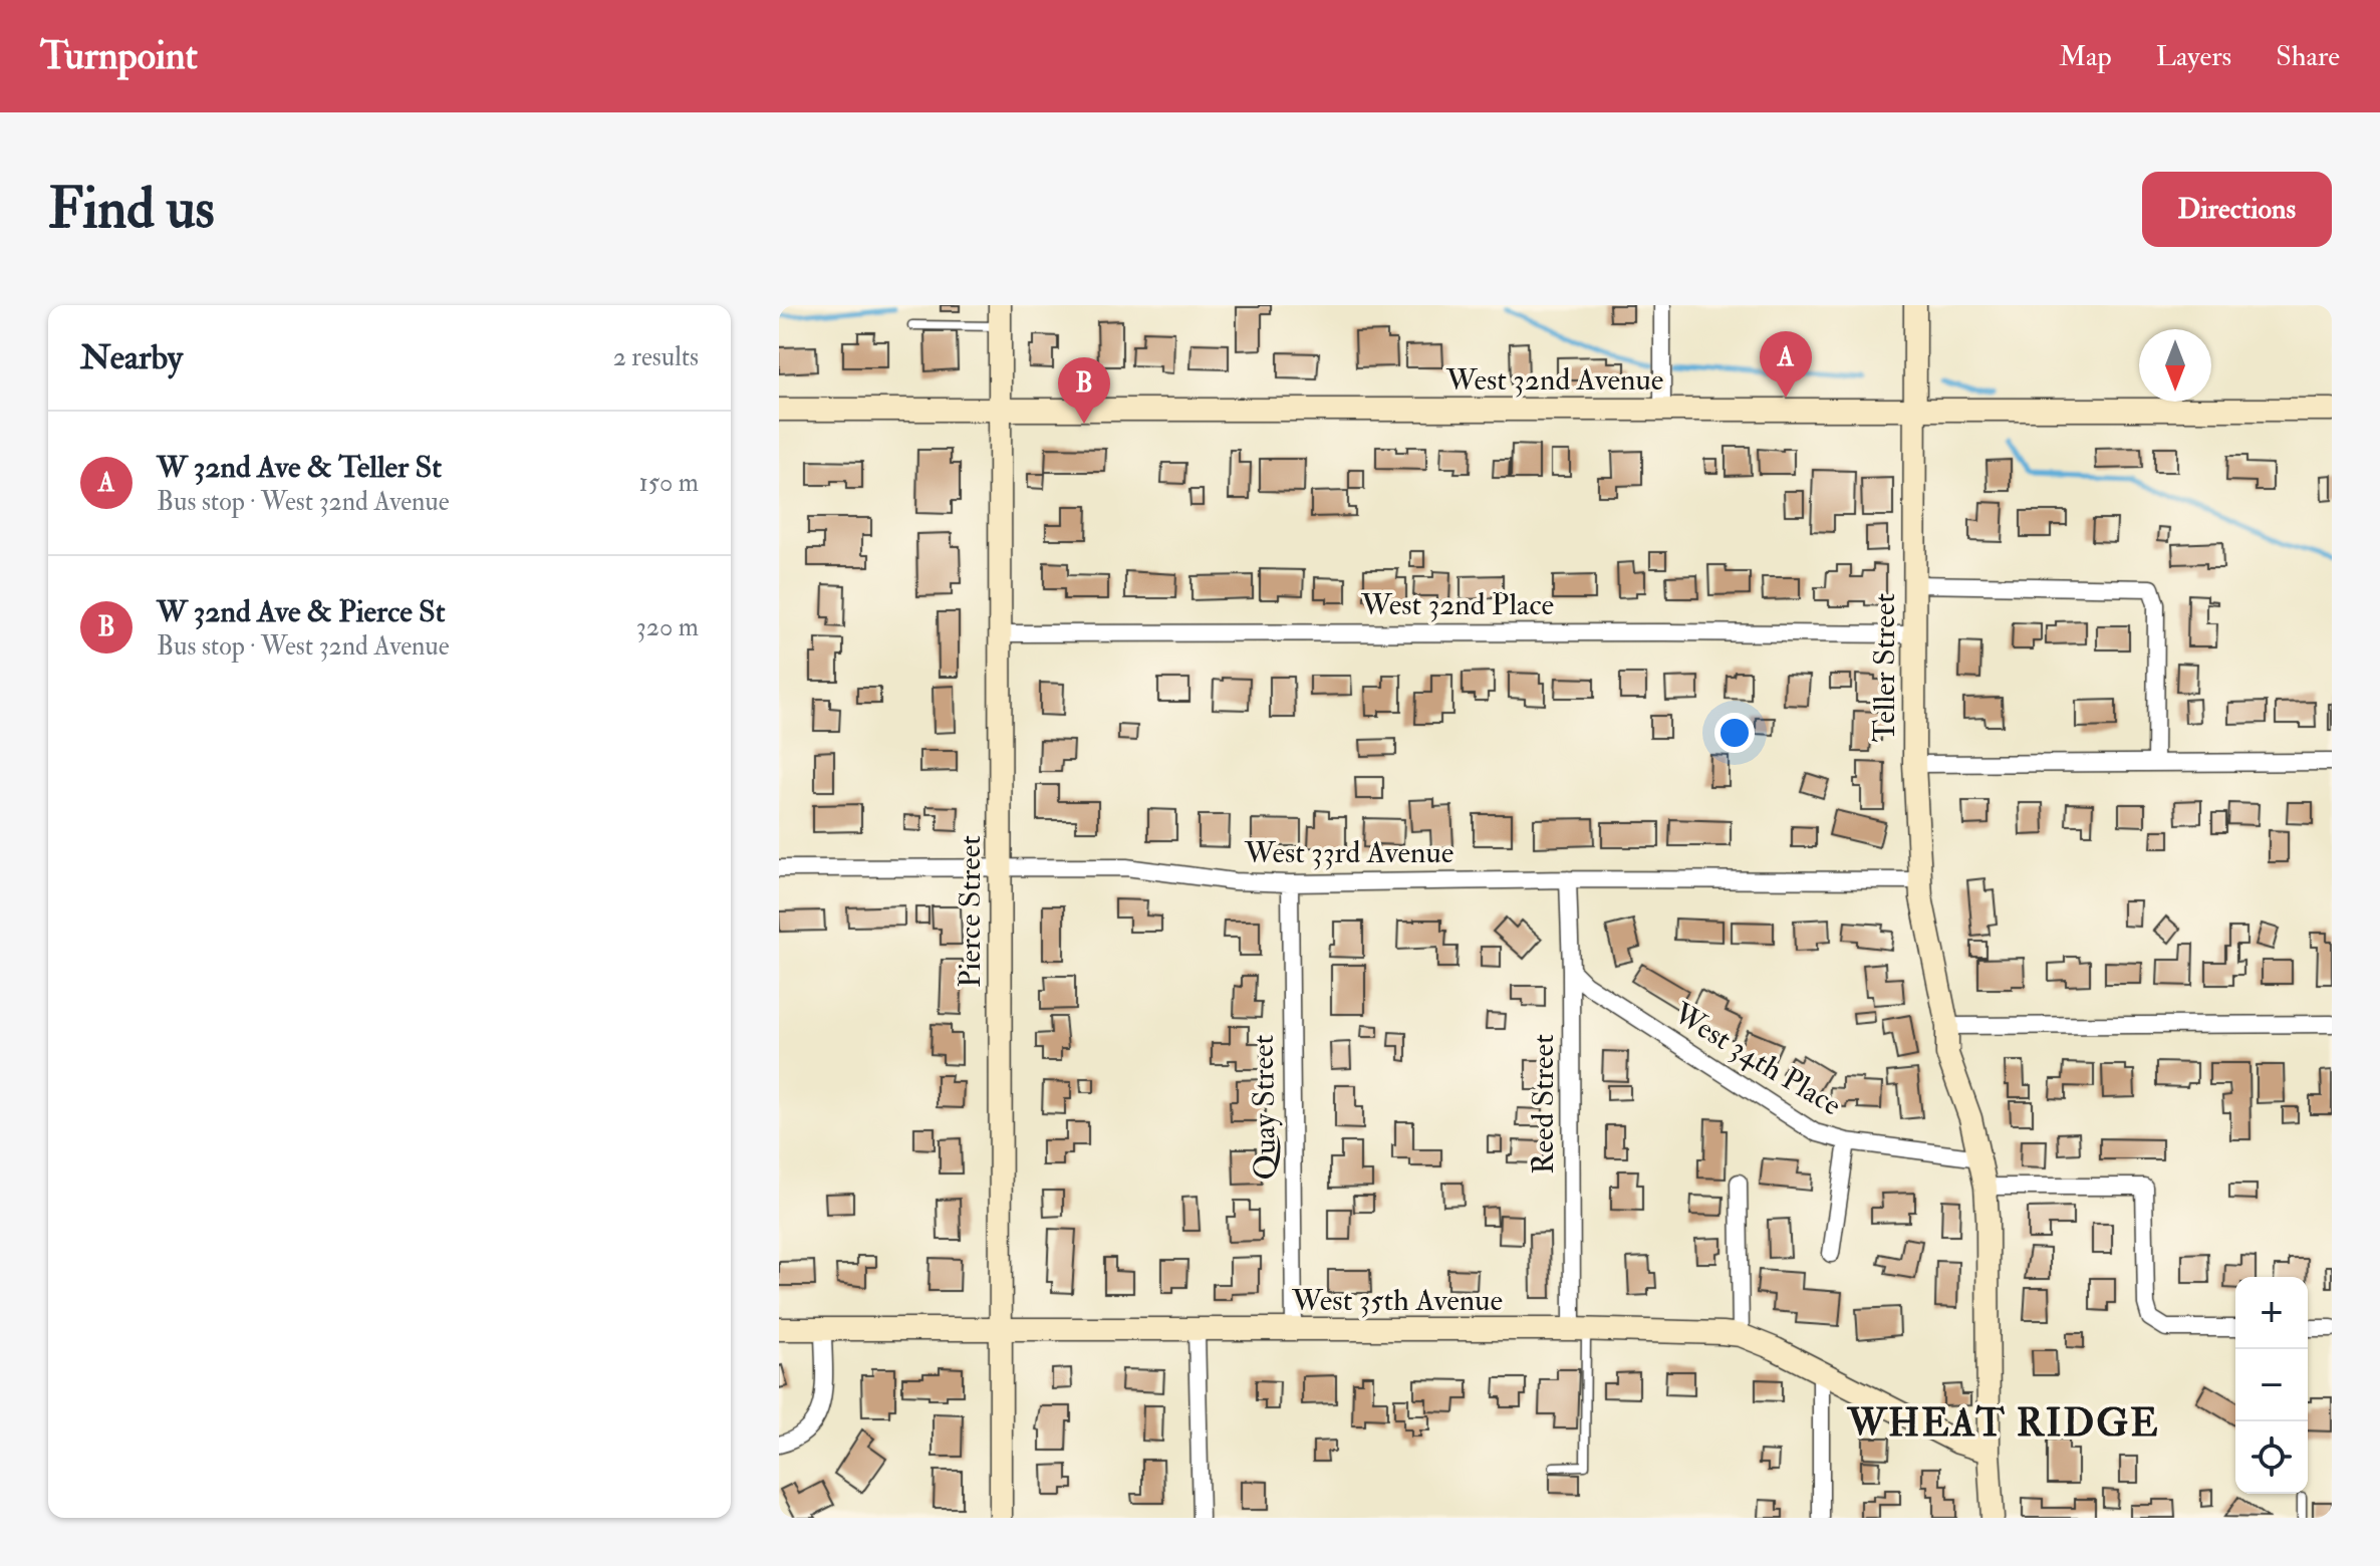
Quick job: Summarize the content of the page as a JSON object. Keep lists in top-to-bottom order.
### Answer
{
  "streets": {
    "street": [
      "West 32nd Avenue",
      "West 32nd Place",
      "Teller Street",
      "West 33rd Avenue",
      "Pierce Street",
      "West 34th Place",
      "Reed Street",
      "Quay Street",
      "West 35th Avenue"
    ]
  },
  "crossings": [
    ["West 32nd Avenue", "Teller Street"],
    ["West 32nd Avenue", "Pierce Street"],
    ["West 32nd Place", "Teller Street"],
    ["West 32nd Place", "Pierce Street"],
    ["Teller Street", "West 33rd Avenue"],
    ["Teller Street", "West 34th Place"],
    ["Teller Street", "West 35th Avenue"],
    ["West 33rd Avenue", "Pierce Street"],
    ["West 33rd Avenue", "Reed Street"],
    ["West 33rd Avenue", "Quay Street"],
    ["Pierce Street", "West 35th Avenue"],
    ["West 34th Place", "Reed Street"],
    ["Reed Street", "West 35th Avenue"],
    ["Quay Street", "West 35th Avenue"]
  ],
  "districts": ["WHEAT RIDGE"],
  "north": "bottom",
  "page": {
    "header": "Turnpoint",
    "nav": ["Map", "Layers", "Share"],
    "buttons": "Directions",
    "title": "Find us",
    "heading": ["Nearby", "2 results"],
    "pins": ["A", "B"],
    "list": [
      {
        "mark": "A",
        "name": "W 32nd Ave & Teller St",
        "note": "Bus stop · West 32nd Avenue",
        "value": "150 m"
      },
      {
        "mark": "B",
        "name": "W 32nd Ave & Pierce St",
        "note": "Bus stop · West 32nd Avenue",
        "value": "320 m"
      }
    ],
    "map_buttons": ["+", "−"]
  }
}
